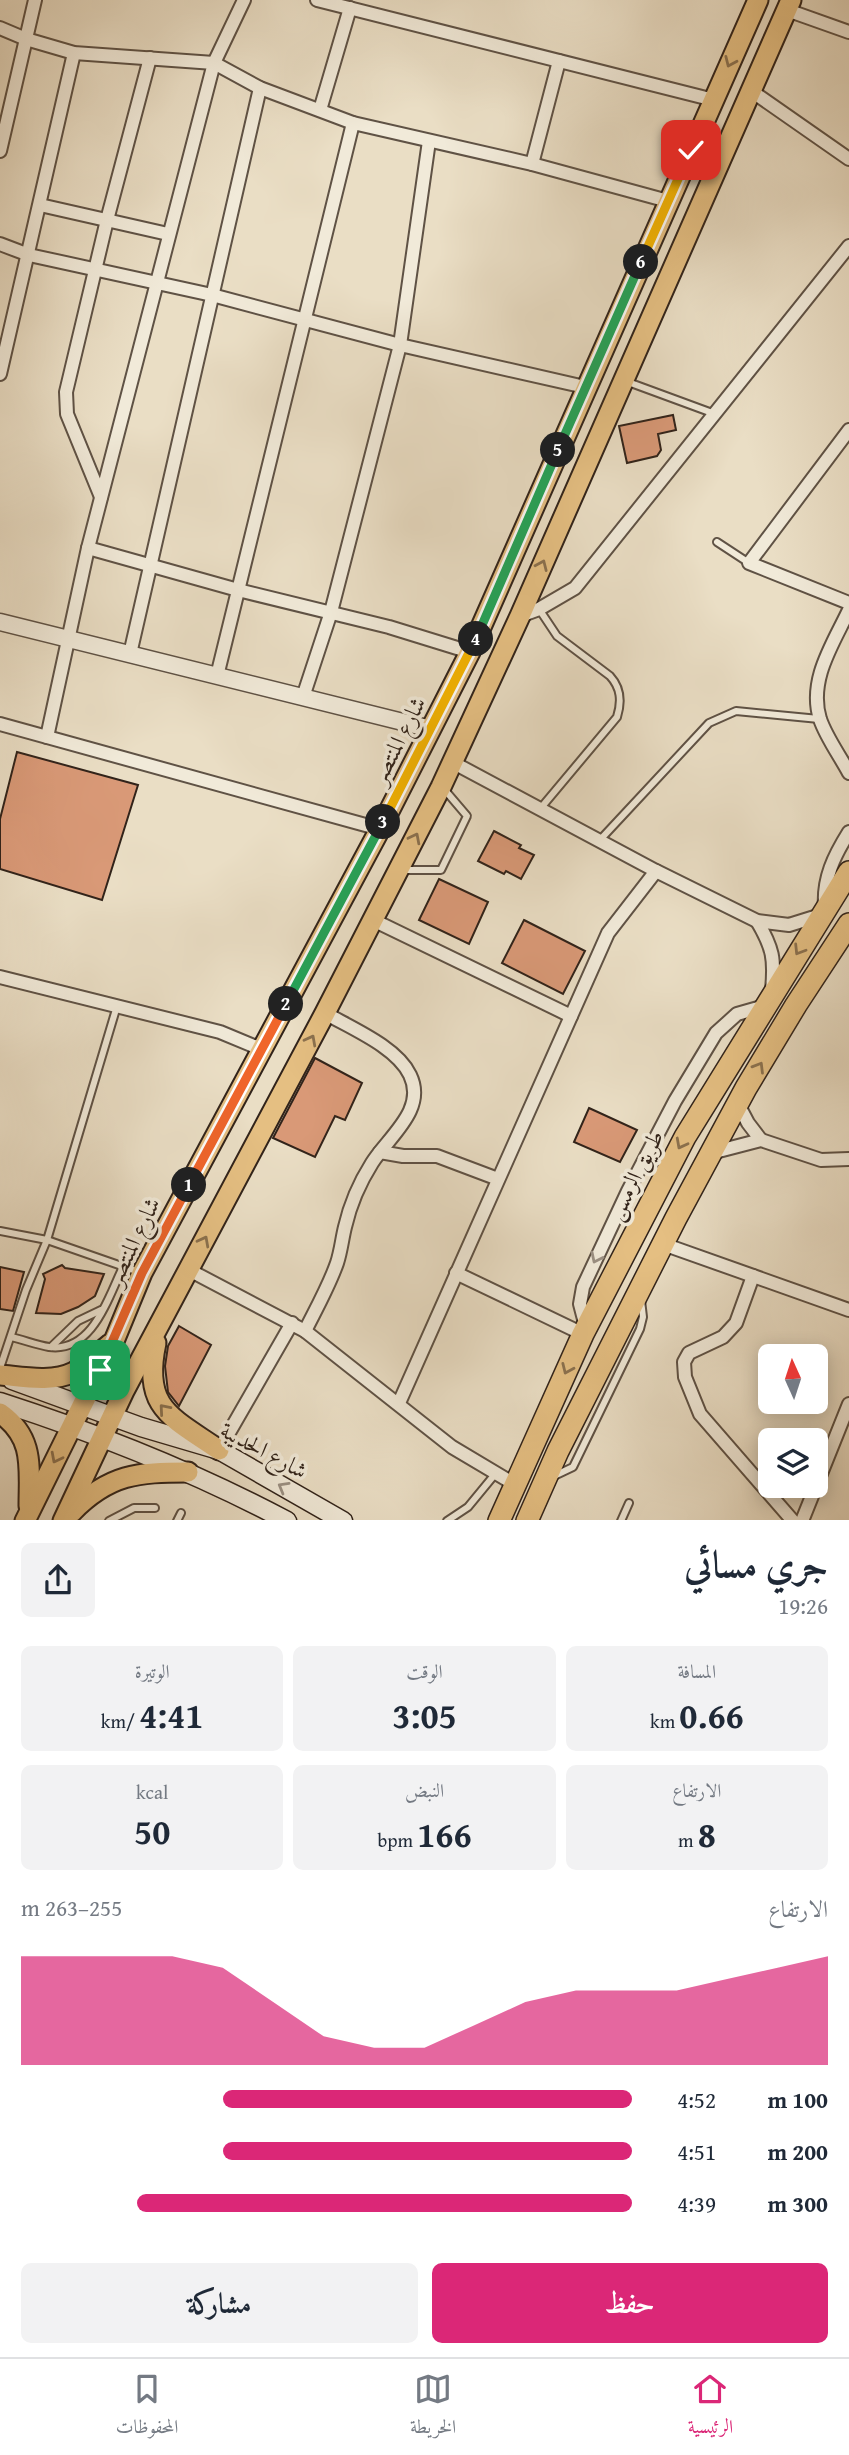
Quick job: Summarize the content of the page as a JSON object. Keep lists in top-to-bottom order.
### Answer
{
  "streets": {
    "highway": ["طريق الرمس"],
    "main road": ["شارع المنتصر", "شارع الحديبة"]
  },
  "crossings": [
    ["شارع المنتصر", "شارع الحديبة"]
  ],
  "north": "top",
  "page": {
    "pins": [
      "6",
      "5",
      "4",
      "3",
      "2",
      "1"
    ],
    "heading": ["جري مسائي", "19:26"],
    "stats": [
      ["المسافة", "0.66 km"],
      ["الوقت", "3:05"],
      ["الوتيرة", "4:41 /km"],
      ["الارتفاع", "8 m"],
      ["النبض", "166 bpm"],
      ["kcal", "50"]
    ],
    "chart": ["الارتفاع", "255–263 m"],
    "list": [
      {
        "name": "100 m",
        "note": "4:52"
      },
      {
        "name": "200 m",
        "note": "4:51"
      },
      {
        "name": "300 m",
        "note": "4:39"
      }
    ],
    "buttons": ["حفظ", "مشاركة"],
    "tabs": ["الرئيسية", "الخريطة", "المحفوظات"]
  }
}
